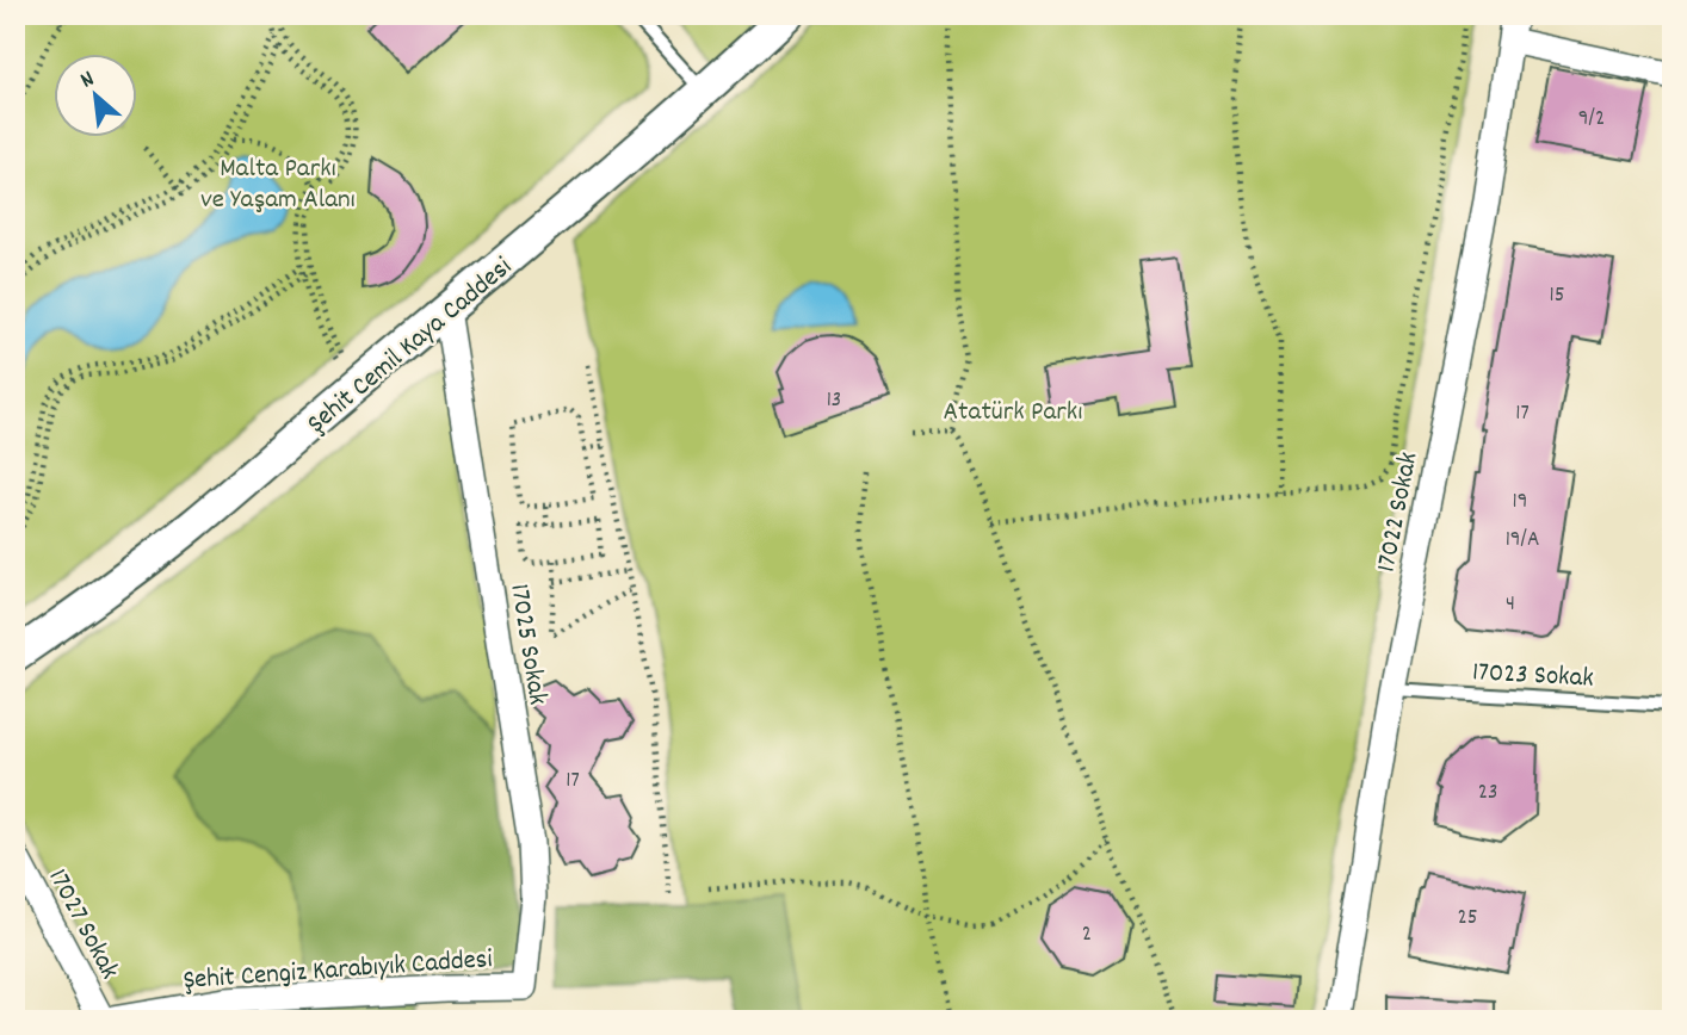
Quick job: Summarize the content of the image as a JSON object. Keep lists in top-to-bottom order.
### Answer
{
  "streets": {
    "street": [
      "Şehit Cemil Kaya Caddesi",
      "17022 Sokak",
      "17025 Sokak",
      "17027 Sokak",
      "Şehit Cengiz Karabıyık Caddesi"
    ],
    "lane": ["17023 Sokak"]
  },
  "crossings": [
    ["Şehit Cemil Kaya Caddesi", "17025 Sokak"],
    ["17022 Sokak", "17023 Sokak"],
    ["17025 Sokak", "Şehit Cengiz Karabıyık Caddesi"],
    ["17027 Sokak", "Şehit Cengiz Karabıyık Caddesi"]
  ],
  "parks": ["Malta Parkı ve Yaşam Alanı", "Atatürk Parkı"],
  "house_numbers": [
    "9/2",
    "15",
    "13",
    "17",
    "19",
    "19/A",
    "4",
    "17",
    "23",
    "25",
    "2"
  ],
  "north": "top left"
}
